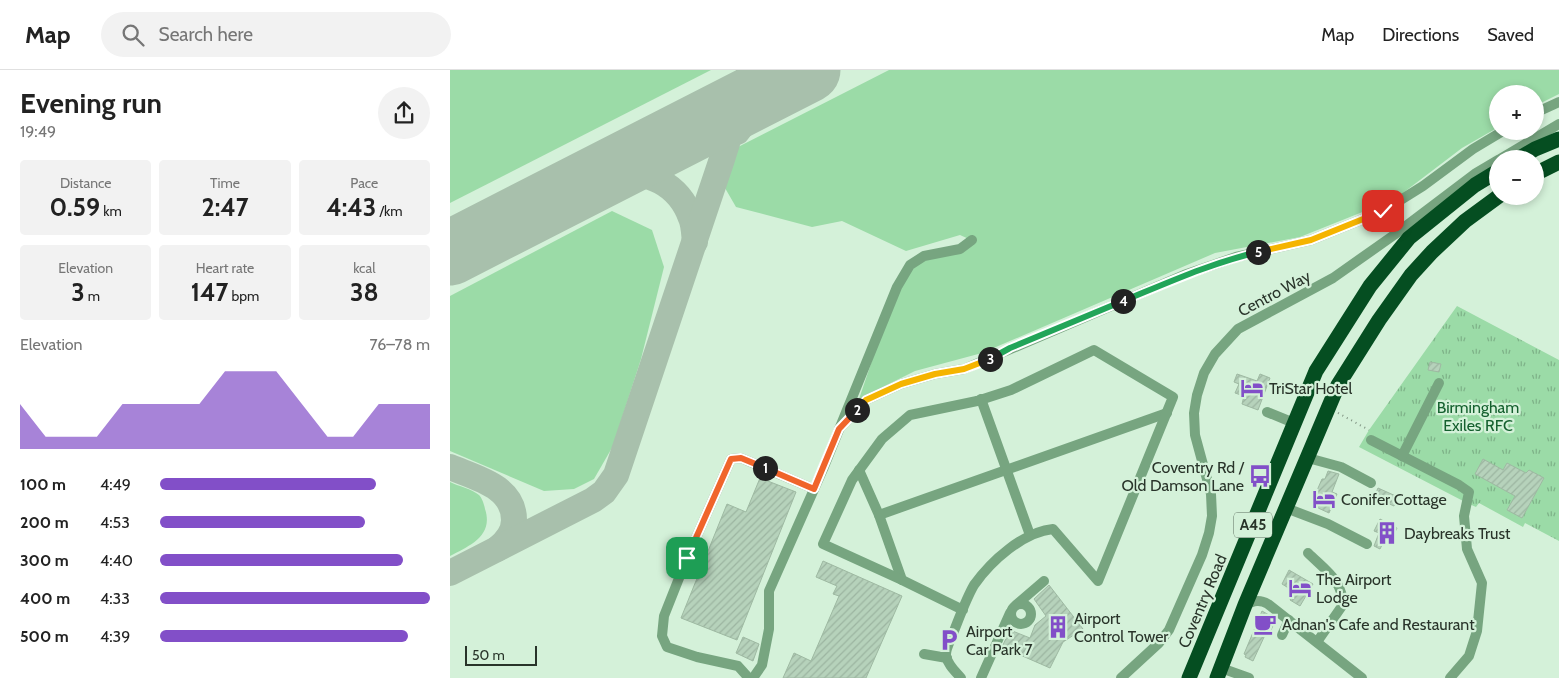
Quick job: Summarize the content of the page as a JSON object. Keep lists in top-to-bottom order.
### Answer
{
  "streets": {
    "highway": ["A45", "Coventry Road"],
    "street": ["Centro Way"]
  },
  "parks": ["Birmingham Exiles RFC"],
  "places": {
    "hotel": ["TriStar Hotel", "Conifer Cottage", "The Airport Lodge"],
    "bus stop": ["Coventry Rd / Old Damson Lane"],
    "building": ["Daybreaks Trust", "Airport Control Tower"],
    "cafe": ["Adnan's Cafe and Restaurant"],
    "parking": ["Airport Car Park 7"]
  },
  "scale_bar": "50 m",
  "page": {
    "header": "Map",
    "search": "Search here",
    "nav": ["Map", "Directions", "Saved"],
    "heading": ["Evening run", "19:49"],
    "map_buttons": ["+", "−"],
    "stats": [
      ["Distance", "0.59 km"],
      ["Time", "2:47"],
      ["Pace", "4:43 /km"],
      ["Elevation", "3 m"],
      ["Heart rate", "147 bpm"],
      ["kcal", "38"]
    ],
    "pins": [
      "5",
      "4",
      "3",
      "2",
      "1"
    ],
    "chart": ["Elevation", "76–78 m"],
    "list": [
      {
        "name": "100 m",
        "note": "4:49"
      },
      {
        "name": "200 m",
        "note": "4:53"
      },
      {
        "name": "300 m",
        "note": "4:40"
      },
      {
        "name": "400 m",
        "note": "4:33"
      },
      {
        "name": "500 m",
        "note": "4:39"
      }
    ],
    "scale": "50 m"
  }
}
